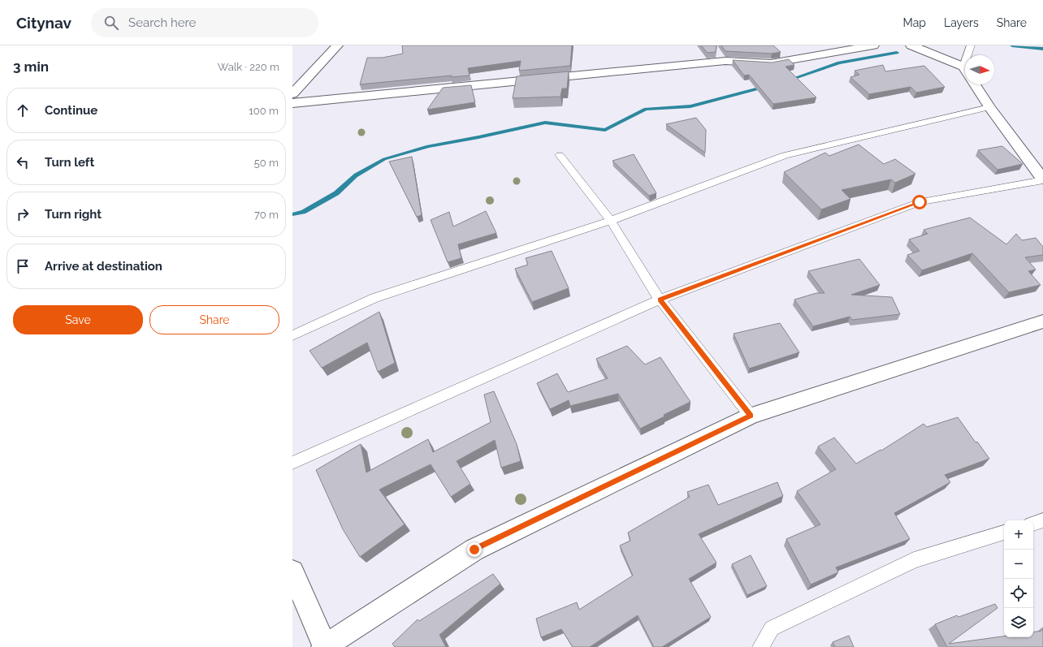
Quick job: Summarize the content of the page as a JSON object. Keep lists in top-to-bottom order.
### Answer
{
  "north": "right",
  "page": {
    "header": "Citynav",
    "search": "Search here",
    "nav": ["Map", "Layers", "Share"],
    "heading": ["3 min", "Walk · 220 m"],
    "list": [
      ["Continue", "100 m"],
      ["Turn left", "50 m"],
      ["Turn right", "70 m"],
      "Arrive at destination"
    ],
    "buttons": ["Save", "Share"],
    "map_buttons": ["+", "−"]
  }
}
